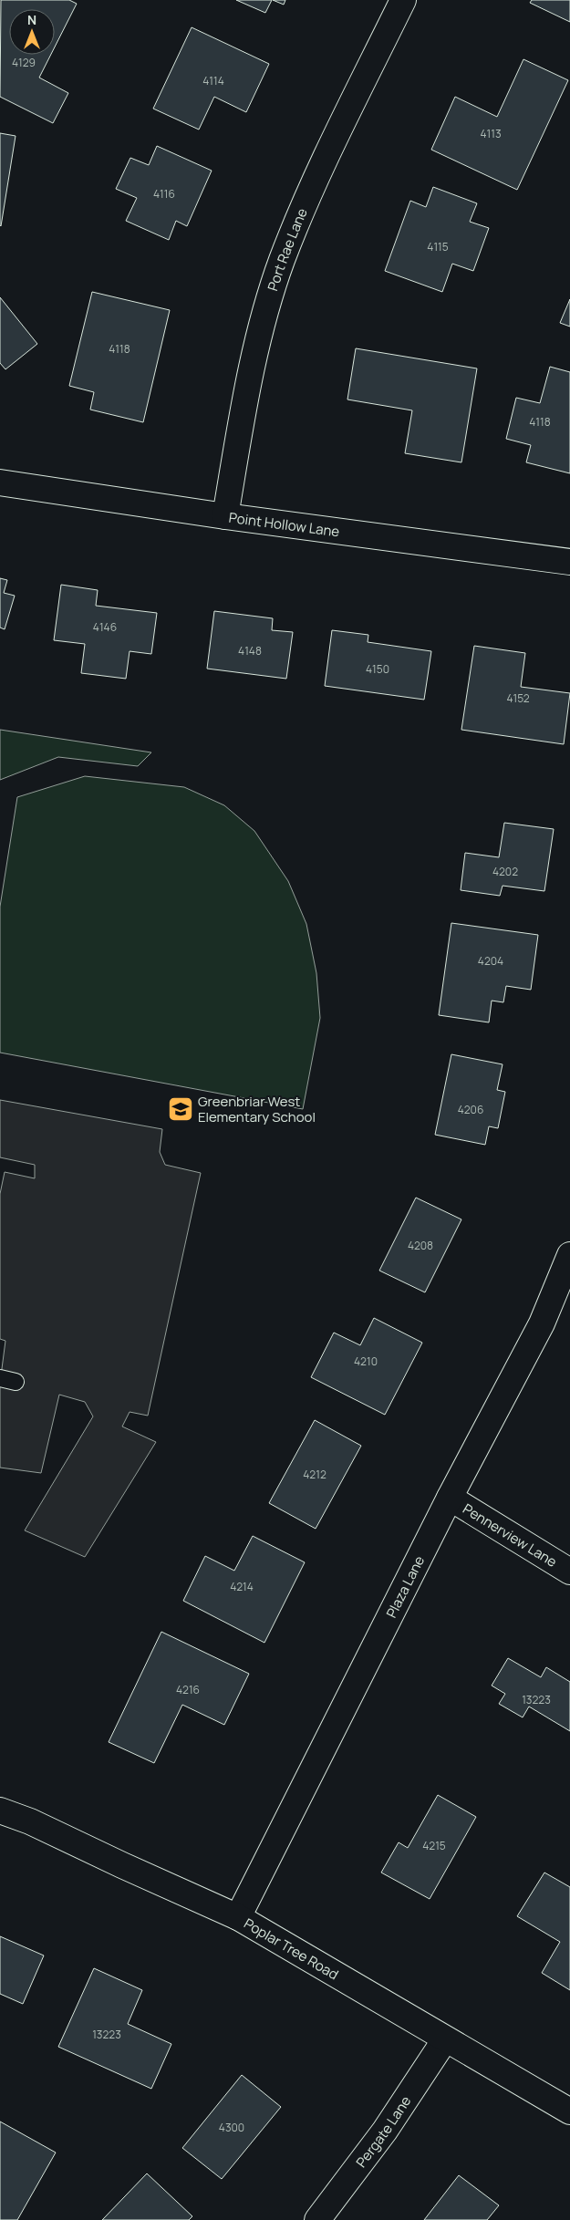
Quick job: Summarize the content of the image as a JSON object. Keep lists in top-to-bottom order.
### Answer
{
  "streets": {
    "street": [
      "Port Rae Lane",
      "Point Hollow Lane",
      "Pennerview Lane",
      "Plaza Lane",
      "Poplar Tree Road",
      "Pergate Lane"
    ]
  },
  "crossings": [
    ["Port Rae Lane", "Point Hollow Lane"],
    ["Pennerview Lane", "Plaza Lane"],
    ["Plaza Lane", "Poplar Tree Road"],
    ["Poplar Tree Road", "Pergate Lane"]
  ],
  "places": {
    "school or university": ["Greenbriar West Elementary School"]
  },
  "house_numbers": [
    "4129",
    "4114",
    "4113",
    "4116",
    "4115",
    "4118",
    "4118",
    "4146",
    "4148",
    "4150",
    "4152",
    "4202",
    "4204",
    "4206",
    "4208",
    "4210",
    "4212",
    "4214",
    "4216",
    "13223",
    "4215",
    "13223",
    "4300"
  ],
  "north": "top"
}
